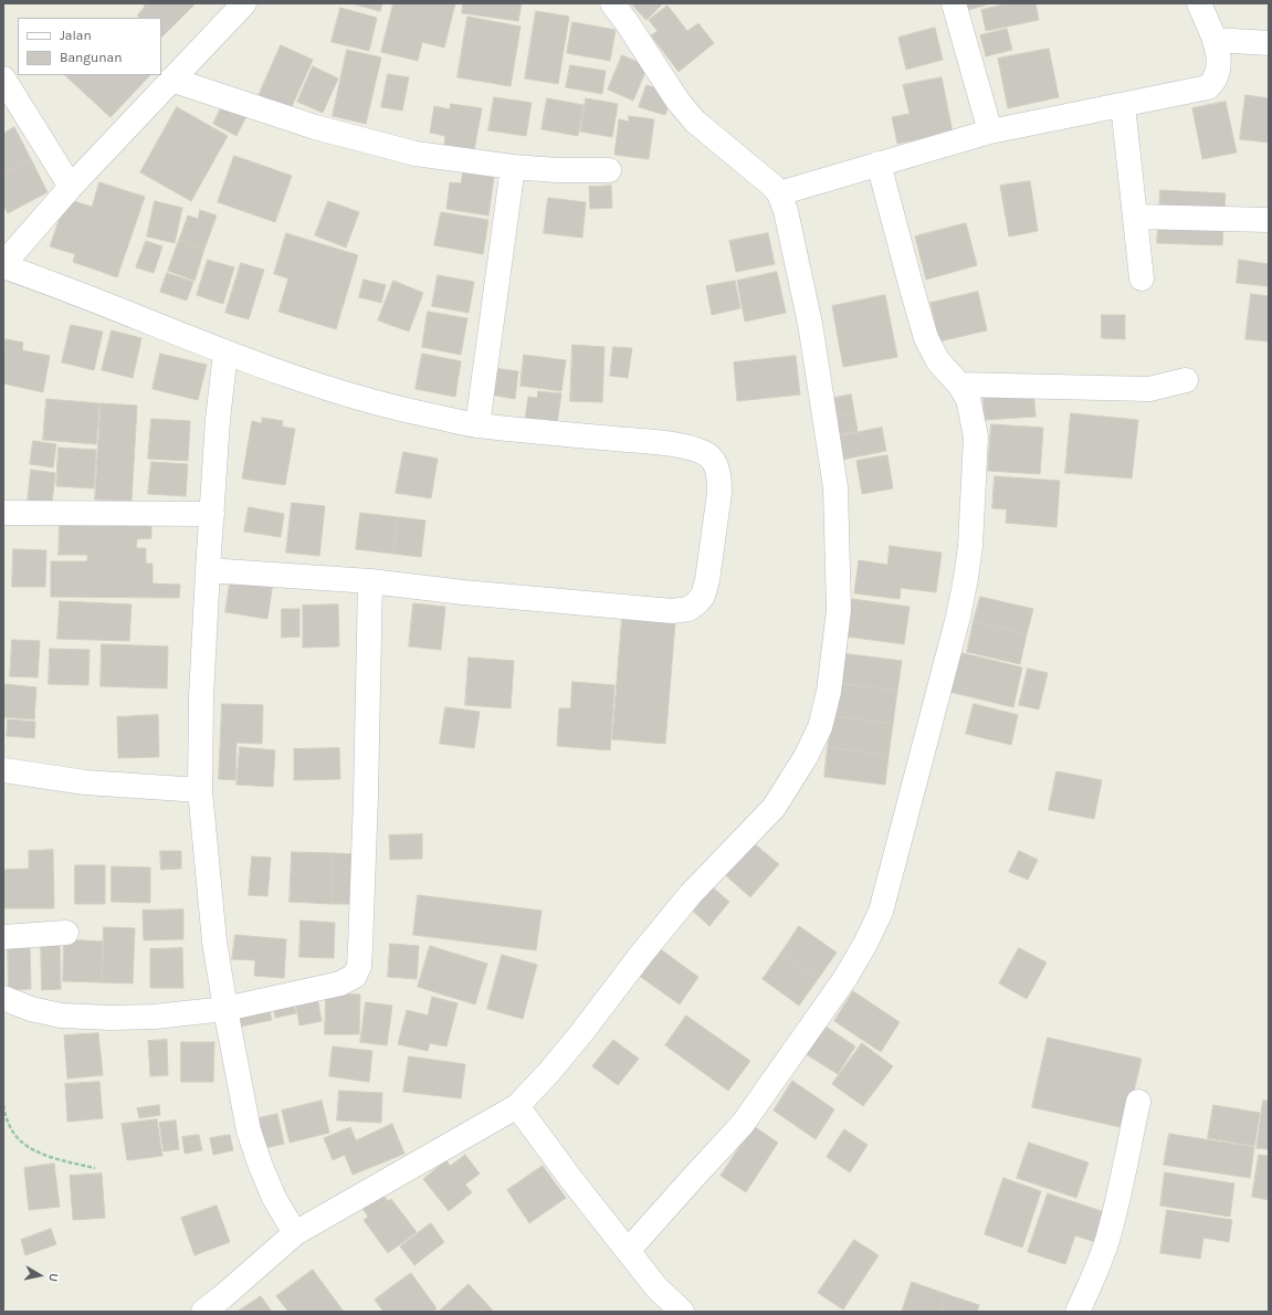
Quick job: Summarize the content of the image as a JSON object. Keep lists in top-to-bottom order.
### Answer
{
  "legend": ["Jalan", "Bangunan"],
  "north": "right"
}
